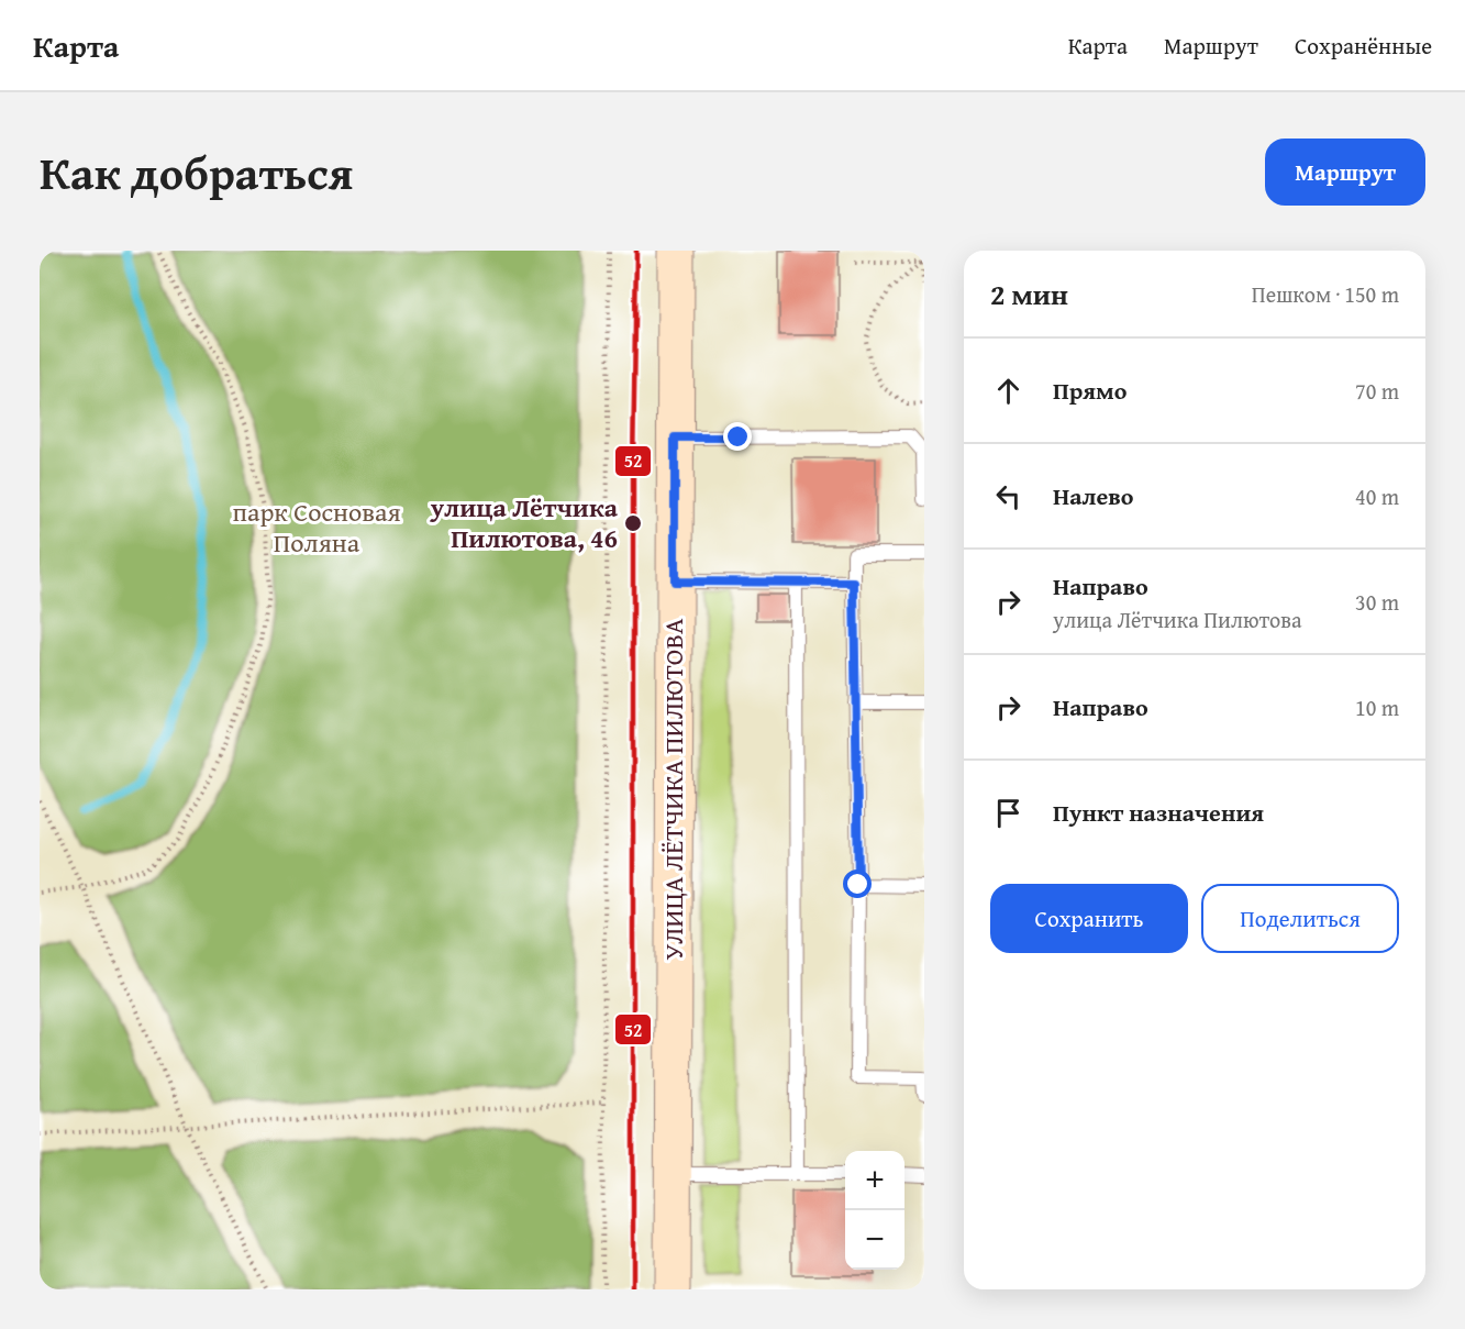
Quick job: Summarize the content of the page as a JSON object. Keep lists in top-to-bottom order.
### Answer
{
  "streets": {
    "street": ["УЛИЦА ЛЁТЧИКА ПИЛЮТОВА"]
  },
  "parks": ["парк Сосновая Поляна"],
  "places": ["улица Лётчика Пилютова, 46"],
  "lines": ["transit line 52"],
  "page": {
    "header": "Карта",
    "nav": ["Карта", "Маршрут", "Сохранённые"],
    "title": "Как добраться",
    "buttons": [
      "Маршрут",
      ["Сохранить", "Поделиться"]
    ],
    "heading": ["2 мин", "Пешком · 150 m"],
    "list": [
      ["Прямо", "70 m"],
      ["Налево", "40 m"],
      ["Направо", "улица Лётчика Пилютова", "30 m"],
      ["Направо", "10 m"],
      "Пункт назначения"
    ],
    "map_buttons": ["+", "−"]
  }
}
